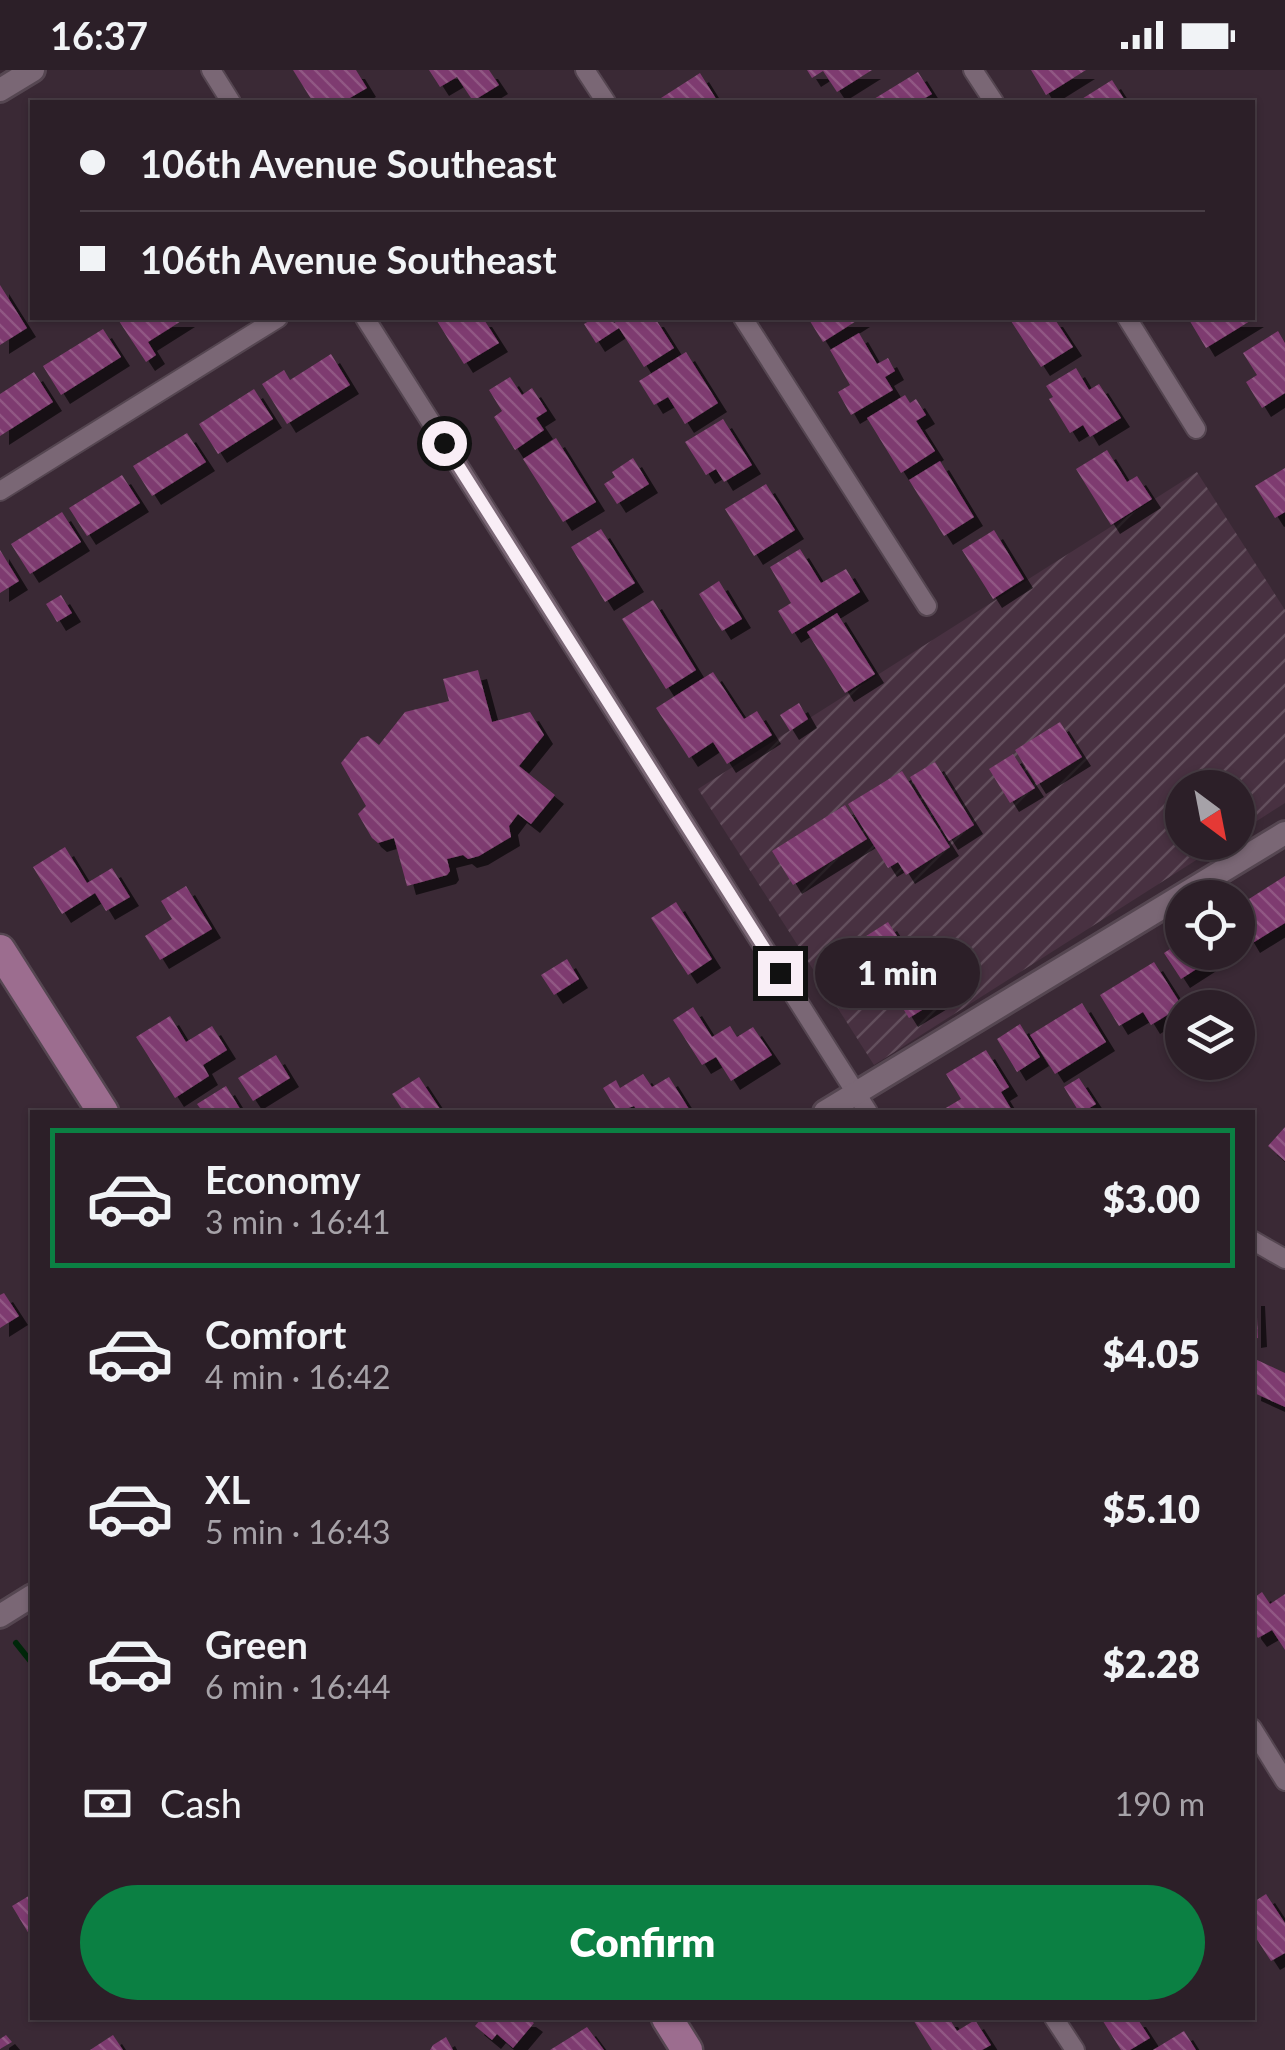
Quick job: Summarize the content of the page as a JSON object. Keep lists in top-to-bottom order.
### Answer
{
  "north": "bottom right",
  "page": {
    "status": "16:37",
    "banner": ["106th Avenue Southeast", "106th Avenue Southeast"],
    "bubble": "1 min",
    "list": [
      {
        "name": "Economy",
        "note": "3 min · 16:41",
        "value": "$3.00"
      },
      {
        "name": "Comfort",
        "note": "4 min · 16:42",
        "value": "$4.05"
      },
      {
        "name": "XL",
        "note": "5 min · 16:43",
        "value": "$5.10"
      },
      {
        "name": "Green",
        "note": "6 min · 16:44",
        "value": "$2.28"
      }
    ],
    "pay": ["Cash", "190 m"],
    "buttons": "Confirm"
  }
}
